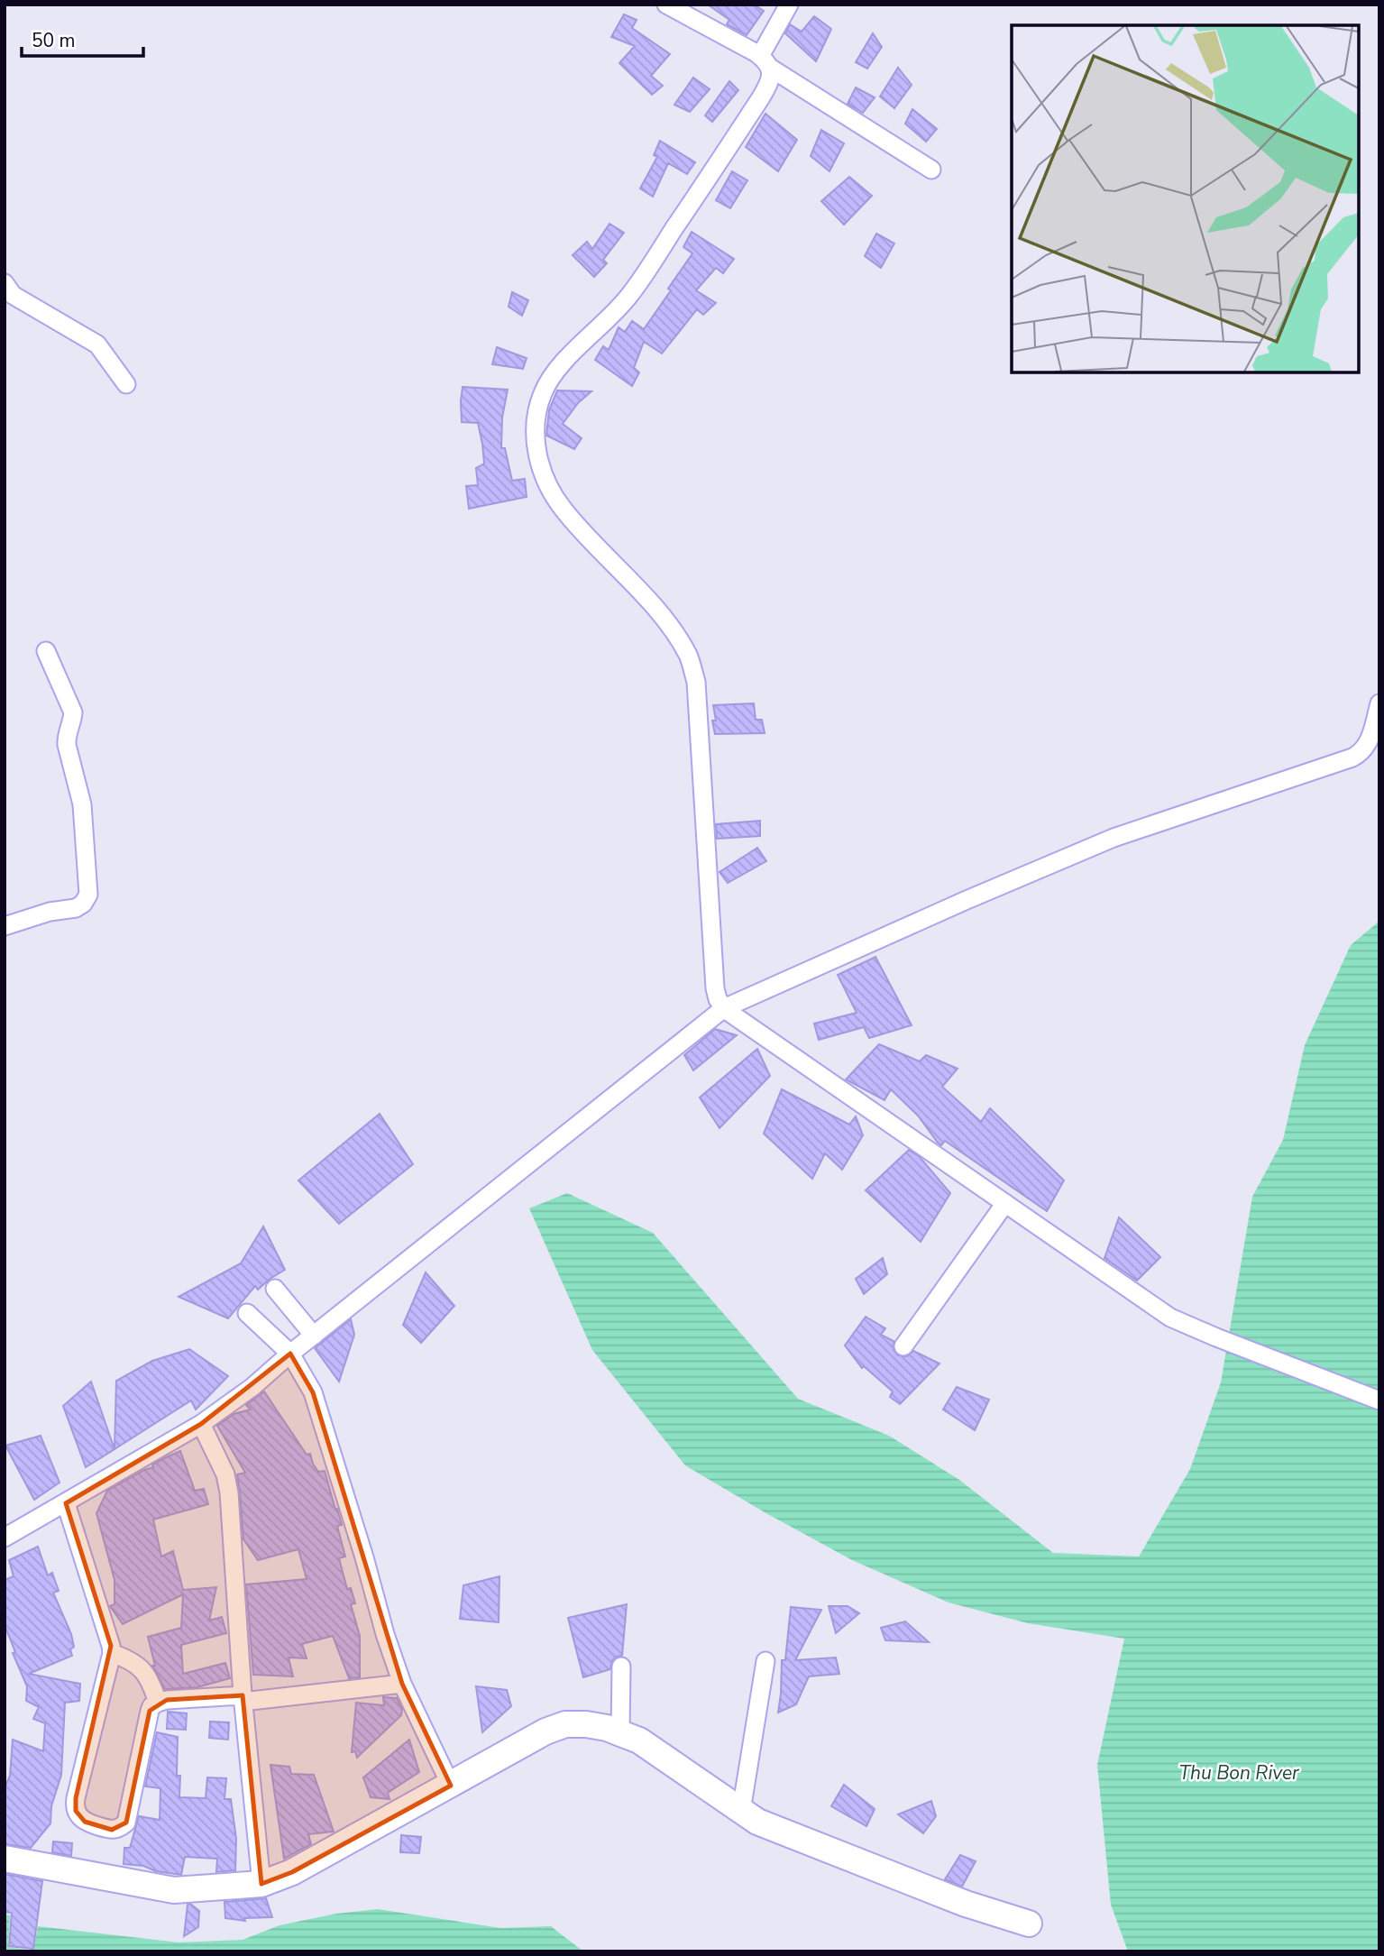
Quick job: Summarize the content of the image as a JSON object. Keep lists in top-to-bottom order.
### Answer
{
  "water": ["Thu Bon River"],
  "scale_bar": "50 m"
}
